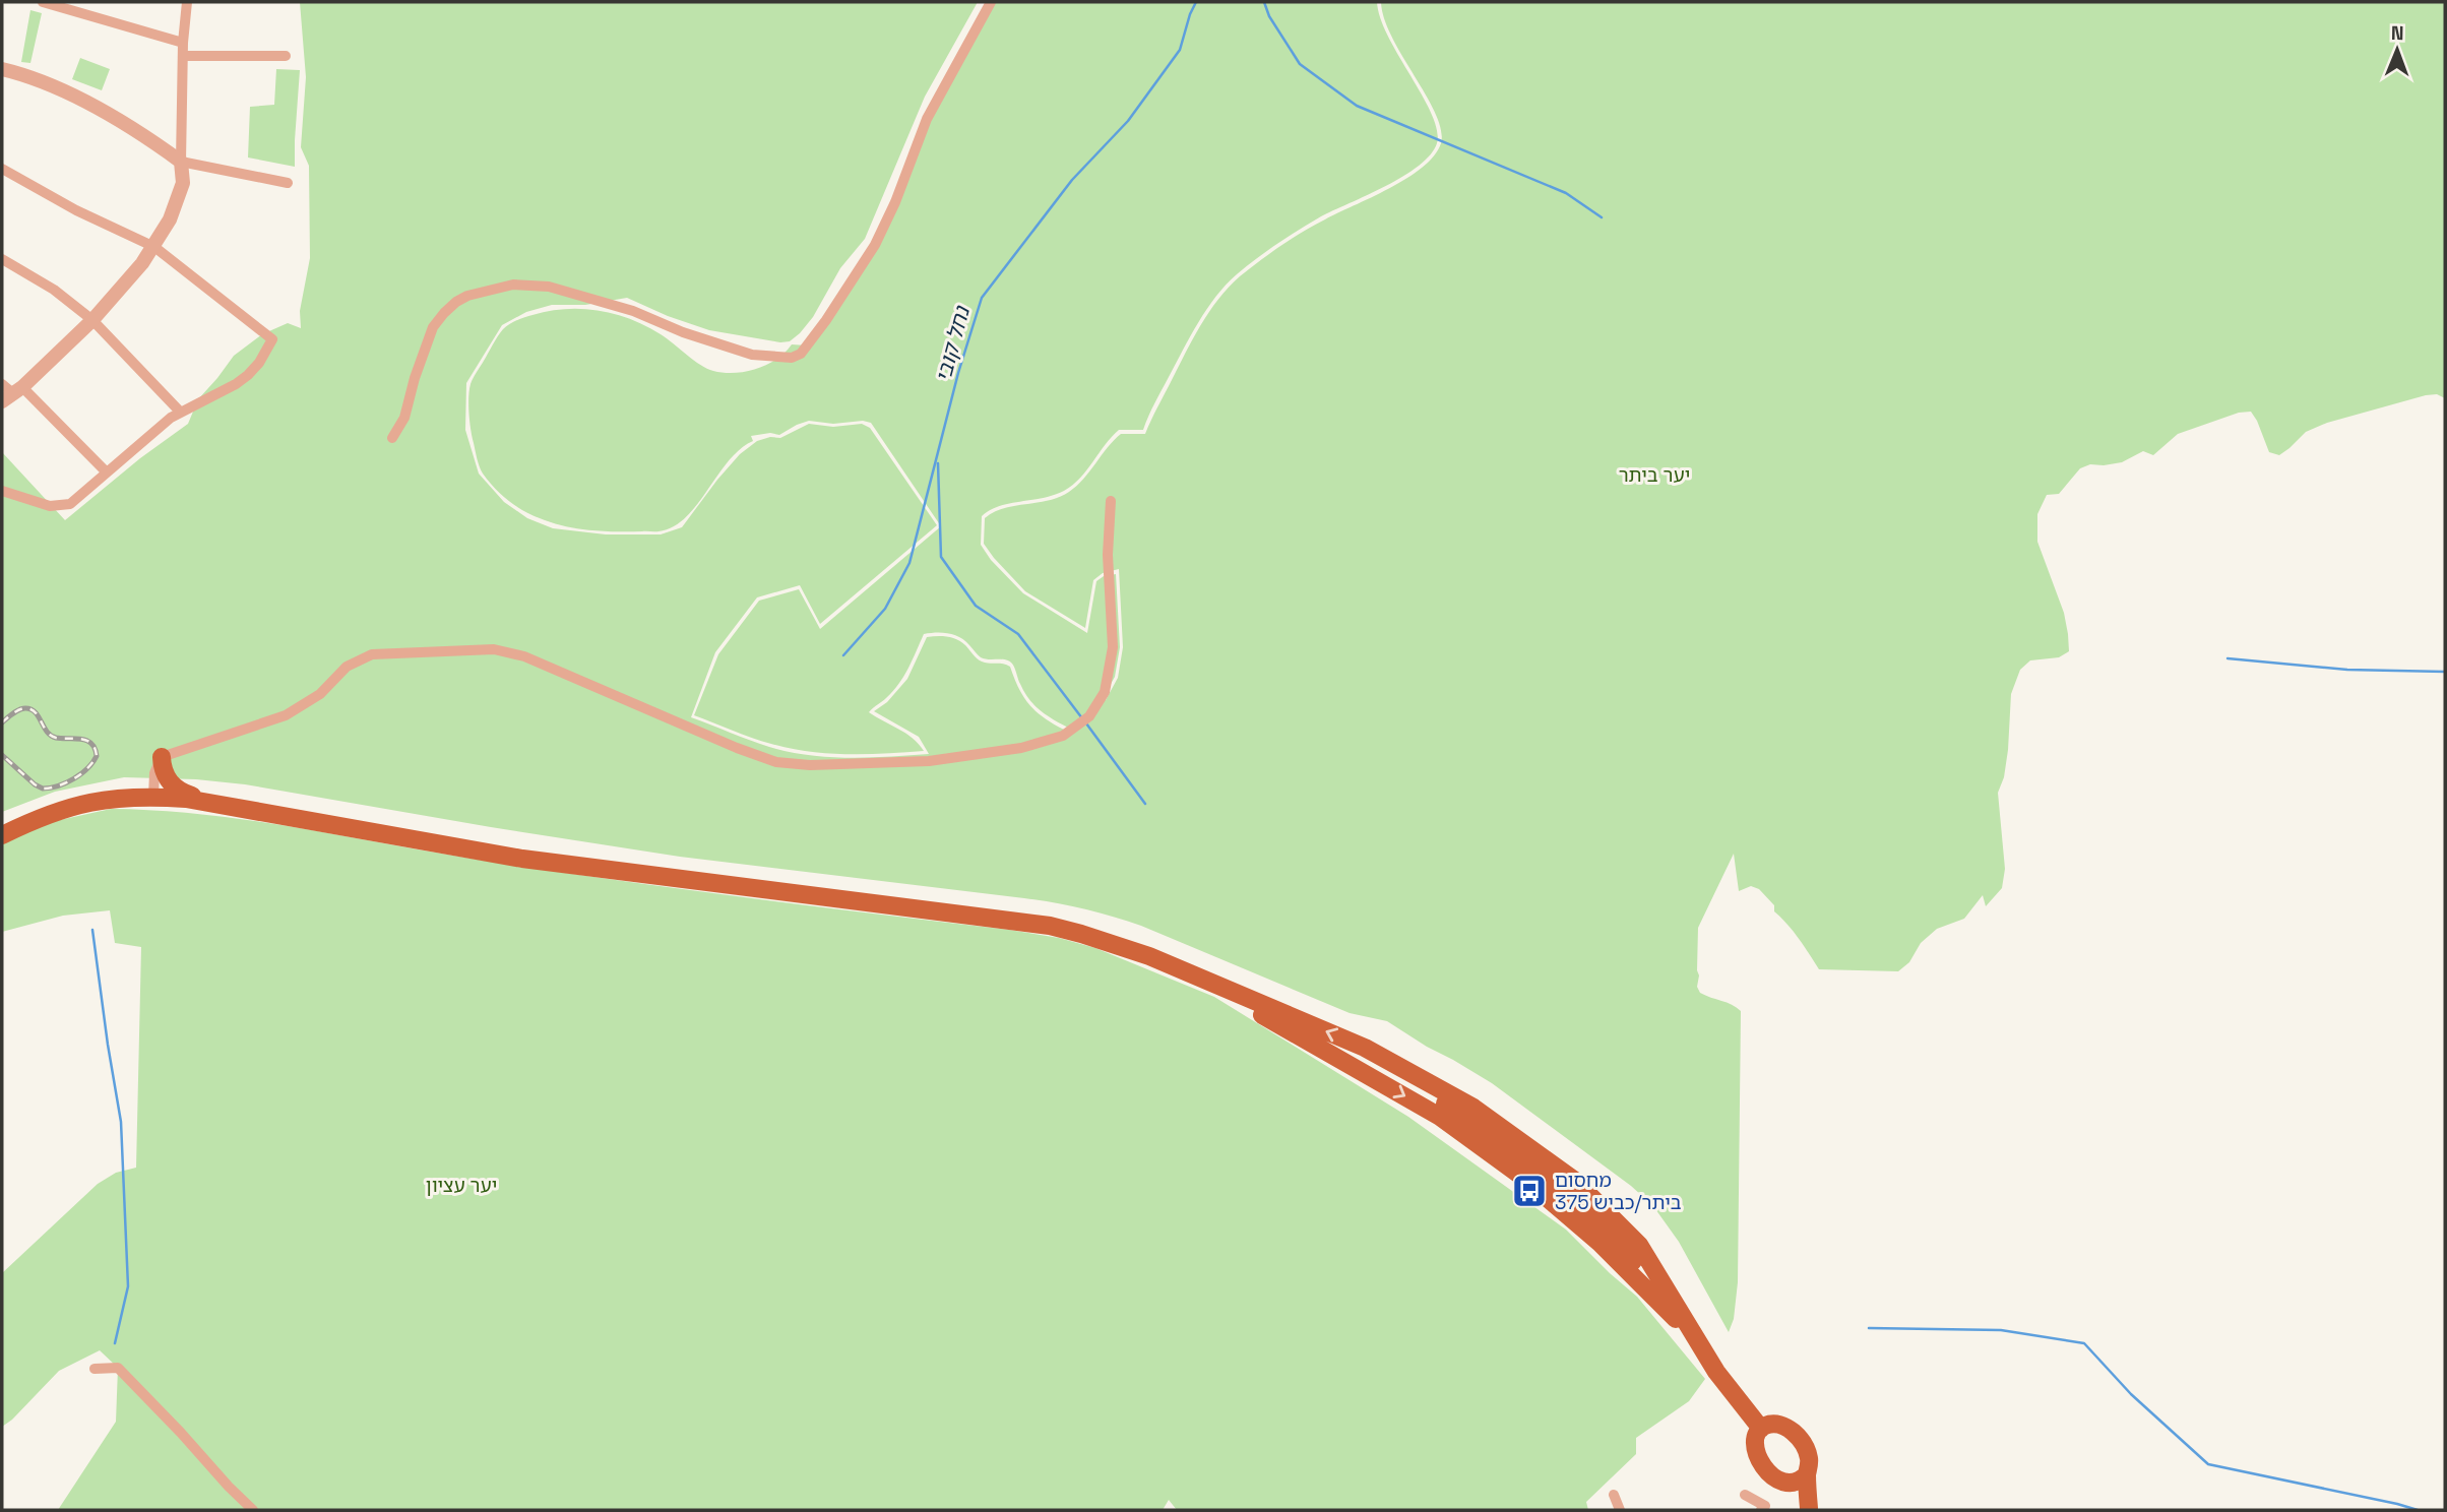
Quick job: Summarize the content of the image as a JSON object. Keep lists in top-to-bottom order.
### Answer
{
  "water": ["נחל קובי"],
  "parks": ["יער ביתר", "יער עציון"],
  "places": {
    "bus stop": ["מחסום ביתר/כביש 375"]
  },
  "north": "top"
}
